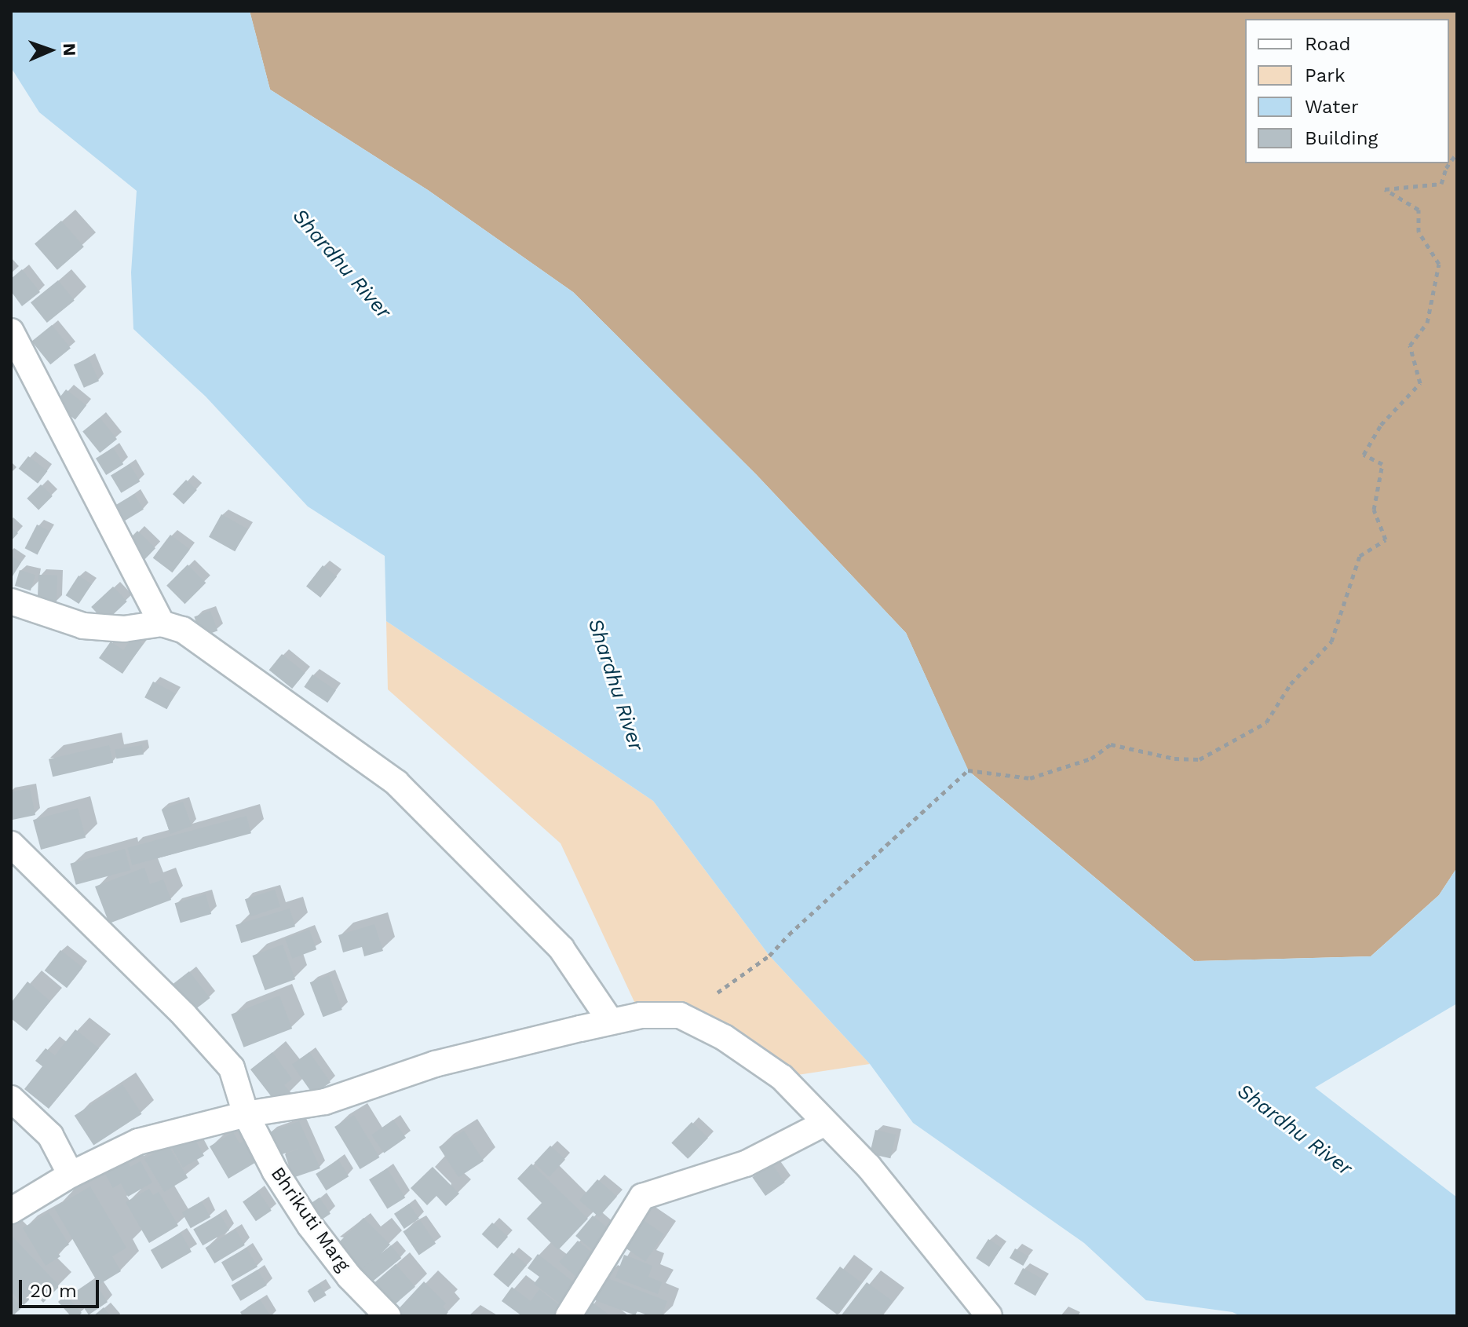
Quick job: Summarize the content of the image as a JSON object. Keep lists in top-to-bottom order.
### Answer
{
  "streets": {
    "street": ["Bhrikuti Marg"]
  },
  "water": ["Shardhu River"],
  "legend": [
    "Road",
    "Park",
    "Water",
    "Building"
  ],
  "scale_bar": "20 m",
  "north": "right"
}
